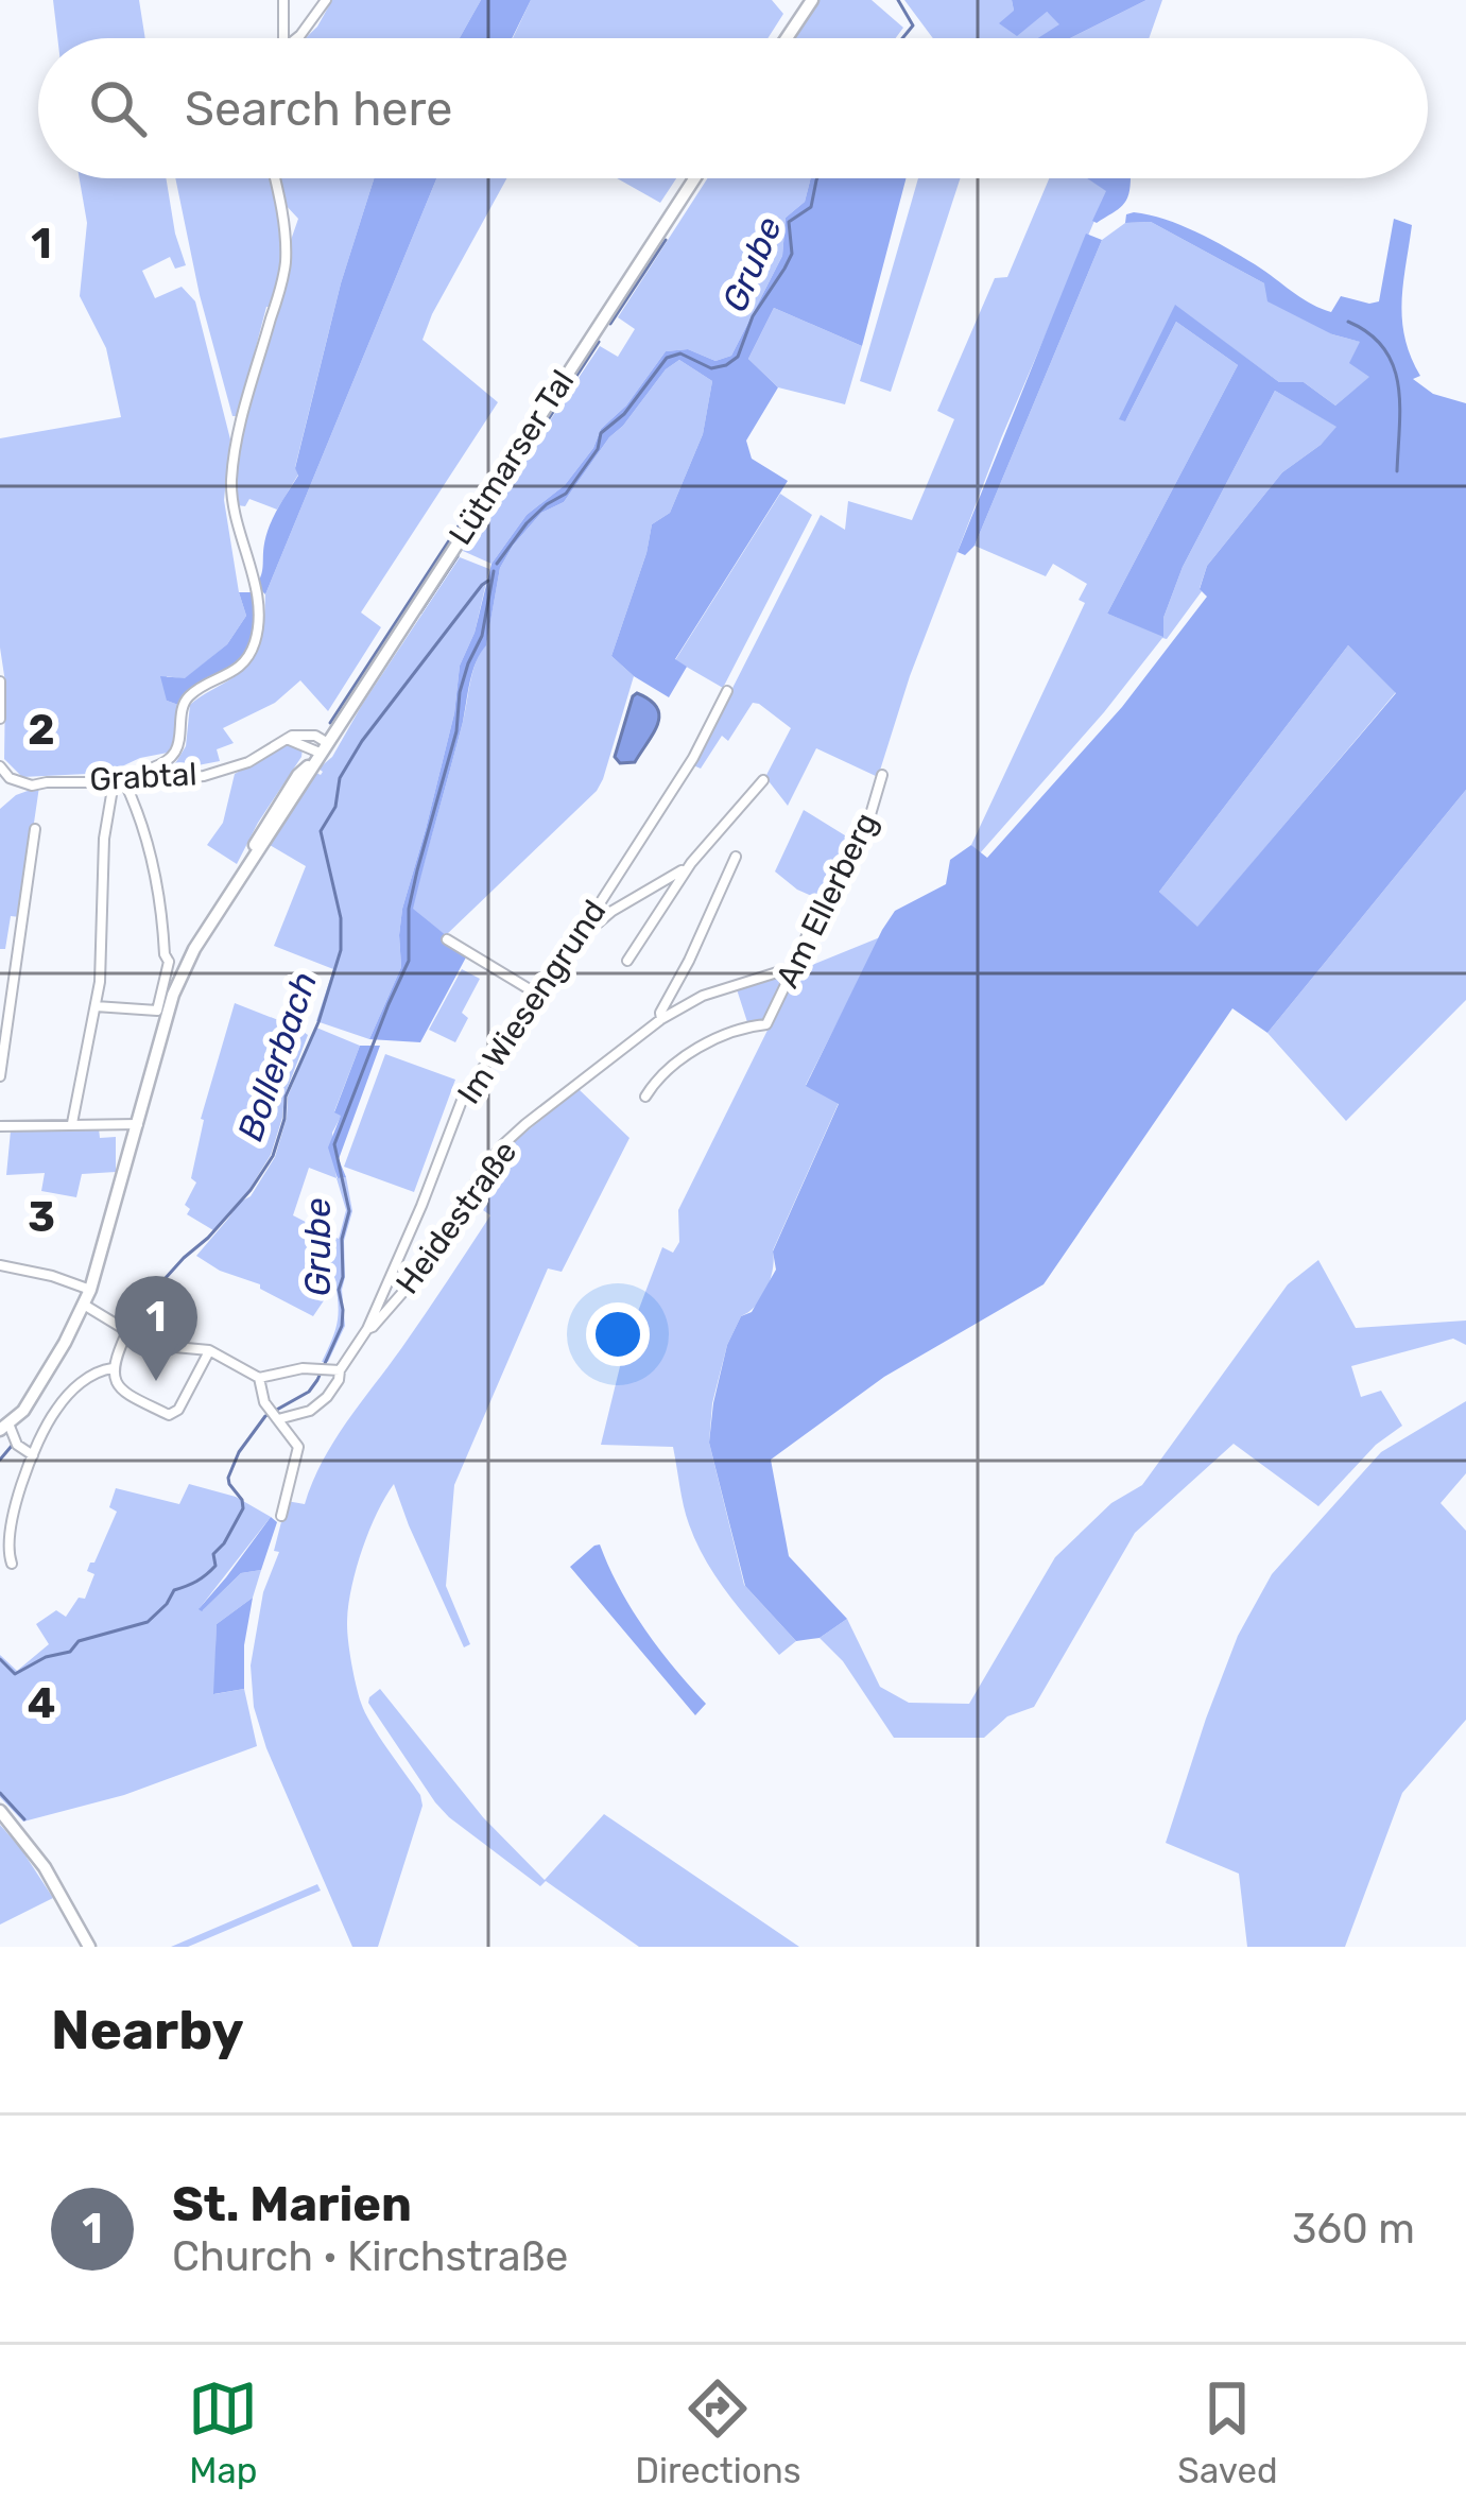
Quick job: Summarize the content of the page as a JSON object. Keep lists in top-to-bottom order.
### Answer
{
  "streets": {
    "main road": ["Lütmarser Tal"],
    "street": [
      "Grabtal",
      "Am Ellerberg",
      "Im Wiesengrund",
      "Heidestraße"
    ]
  },
  "crossings": [
    ["Lütmarser Tal", "Grabtal"],
    ["Am Ellerberg", "Heidestraße"],
    ["Im Wiesengrund", "Heidestraße"]
  ],
  "water": ["Grube", "Bollerbach"],
  "page": {
    "search": "Search here",
    "pins": "1",
    "heading": "Nearby",
    "list": [
      {
        "mark": "1",
        "name": "St. Marien",
        "note": "Church · Kirchstraße",
        "value": "360 m"
      }
    ],
    "nav": ["Map", "Directions", "Saved"]
  },
  "grid": {
    "rows": [
      "1",
      "2",
      "3",
      "4"
    ]
  }
}
